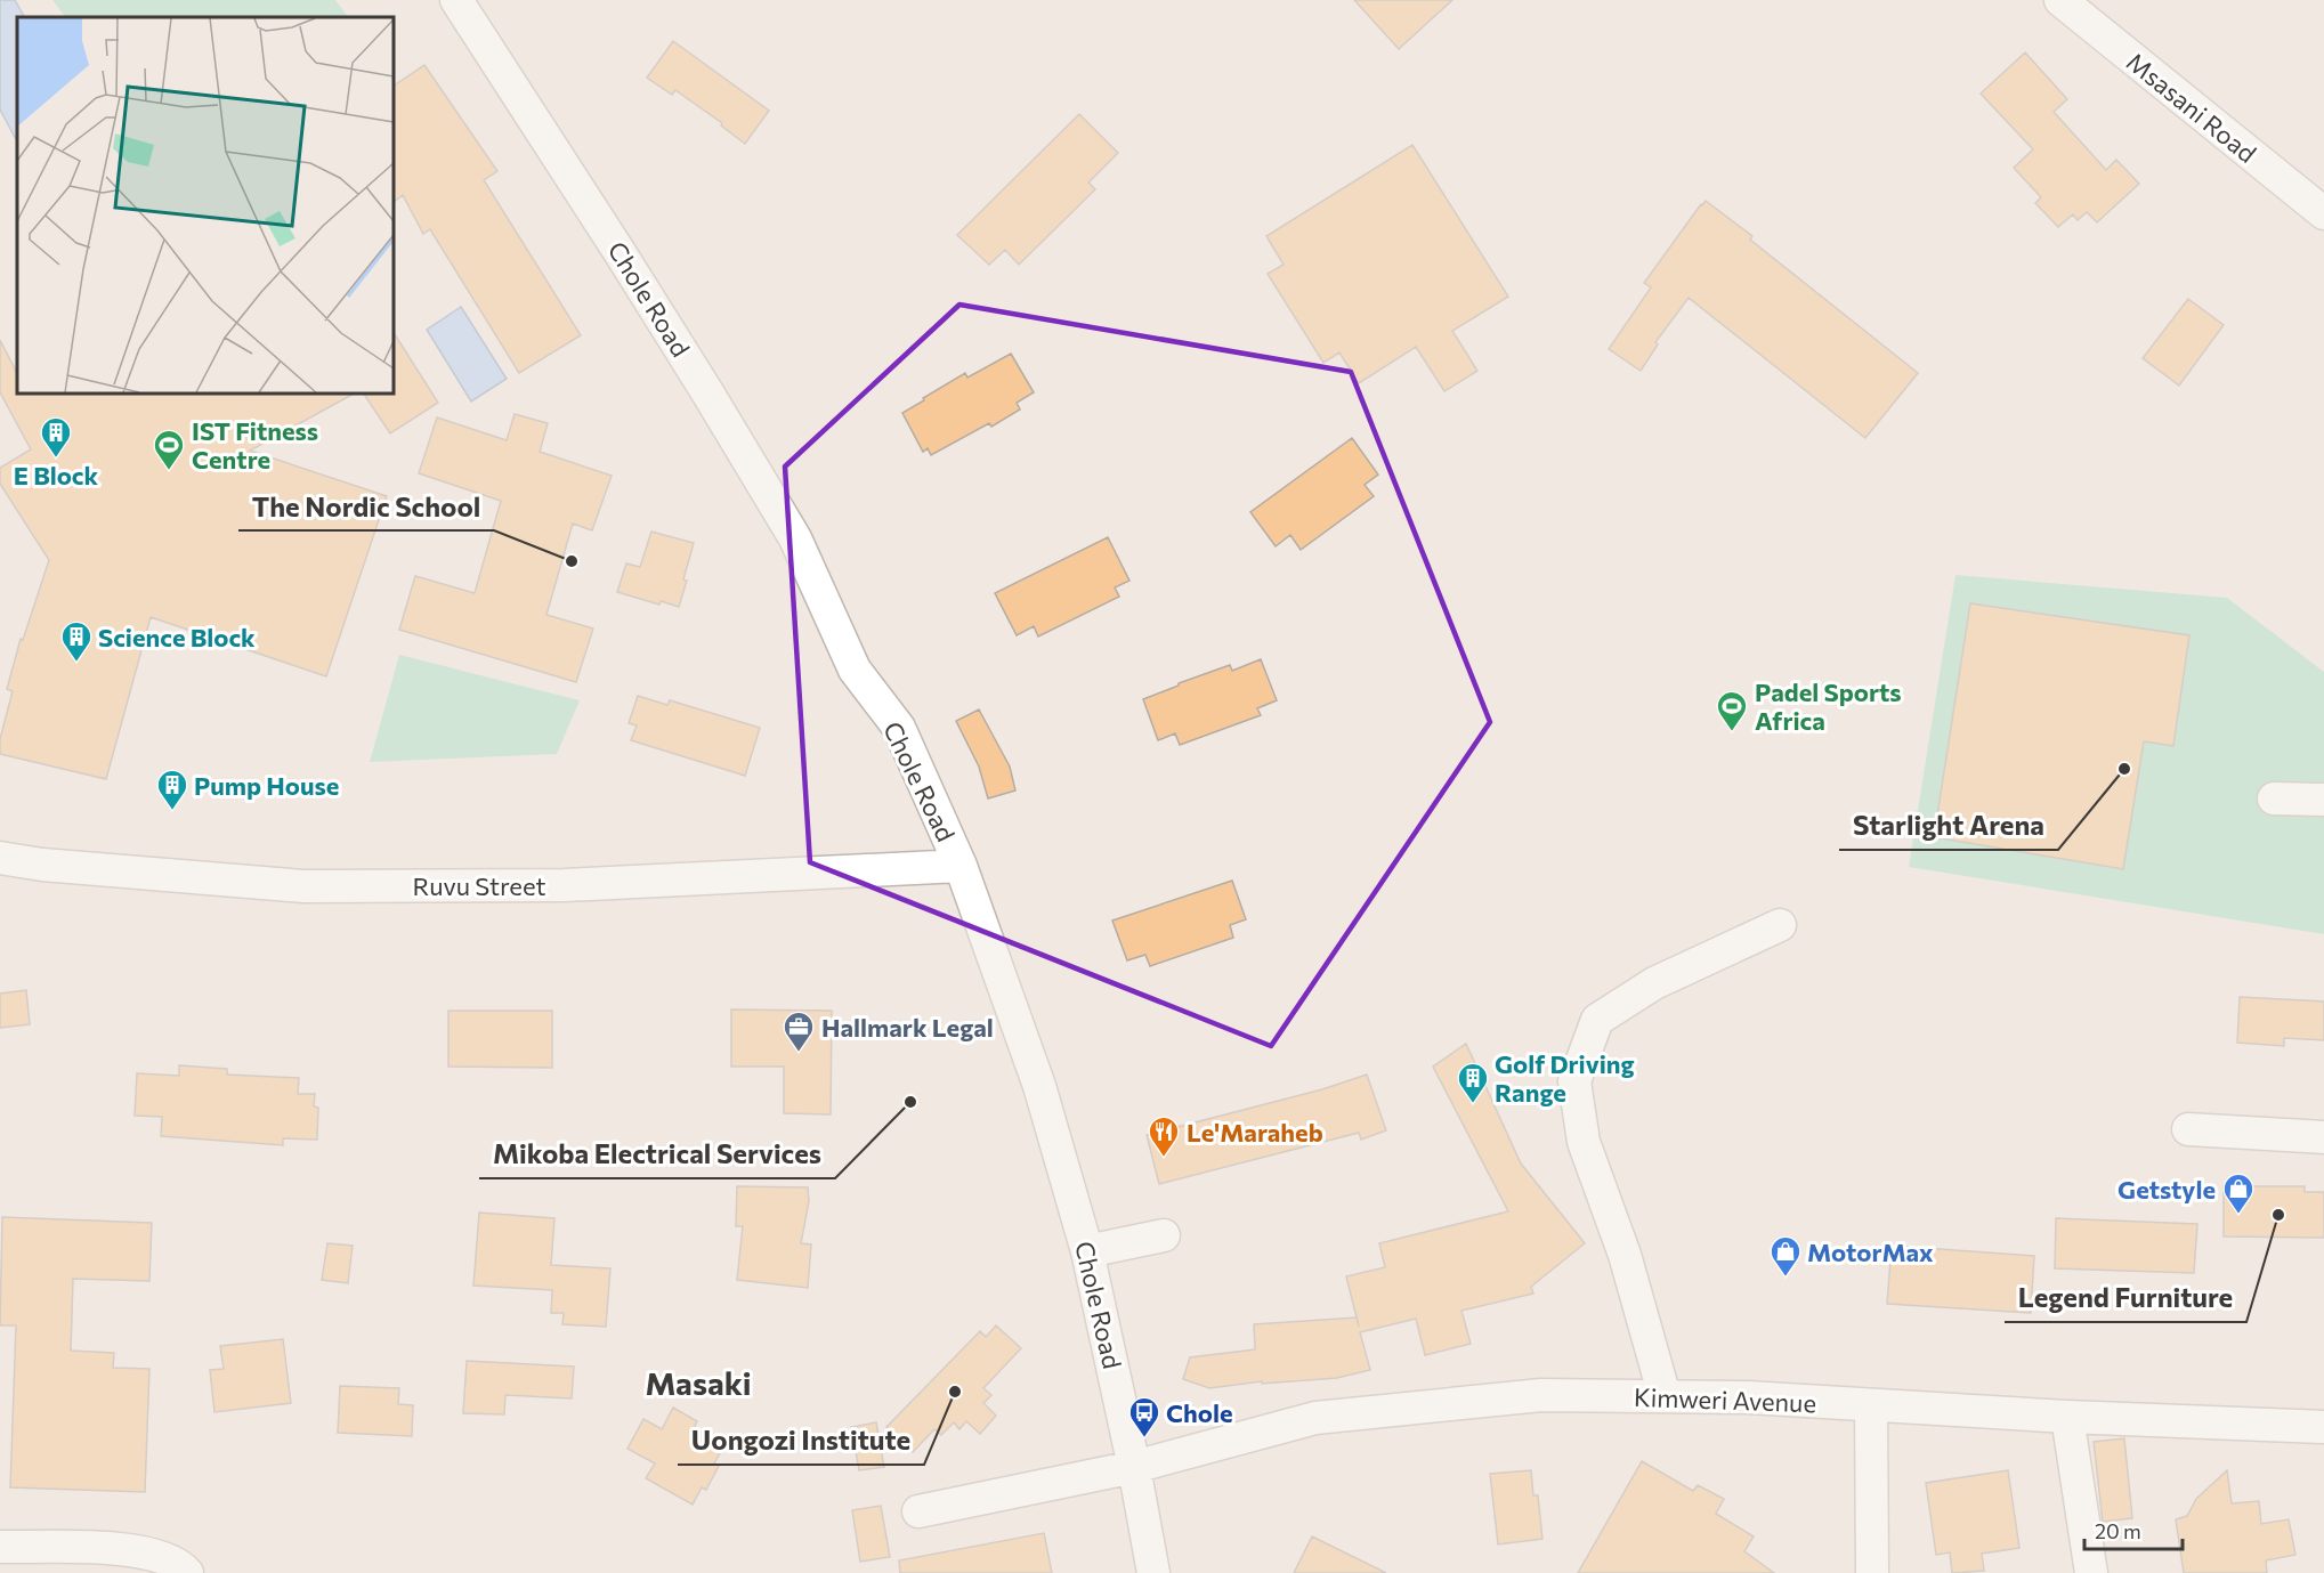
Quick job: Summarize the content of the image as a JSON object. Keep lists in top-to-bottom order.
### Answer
{
  "streets": {
    "street": [
      "Msasani Road",
      "Chole Road",
      "Ruvu Street",
      "Kimweri Avenue"
    ]
  },
  "crossings": [
    ["Chole Road", "Ruvu Street"],
    ["Chole Road", "Kimweri Avenue"]
  ],
  "districts": ["Masaki"],
  "places": {
    "building": [
      "E Block",
      "Science Block",
      "Pump House",
      "Golf Driving Range"
    ],
    "sports": ["IST Fitness Centre", "Padel Sports Africa"],
    "other": [
      "The Nordic School",
      "Starlight Arena",
      "Mikoba Electrical Services",
      "Legend Furniture",
      "Uongozi Institute"
    ],
    "office": ["Hallmark Legal"],
    "restaurant": ["Le'Maraheb"],
    "shop": ["Getstyle", "MotorMax"],
    "bus stop": ["Chole"]
  },
  "scale_bar": "20 m"
}
